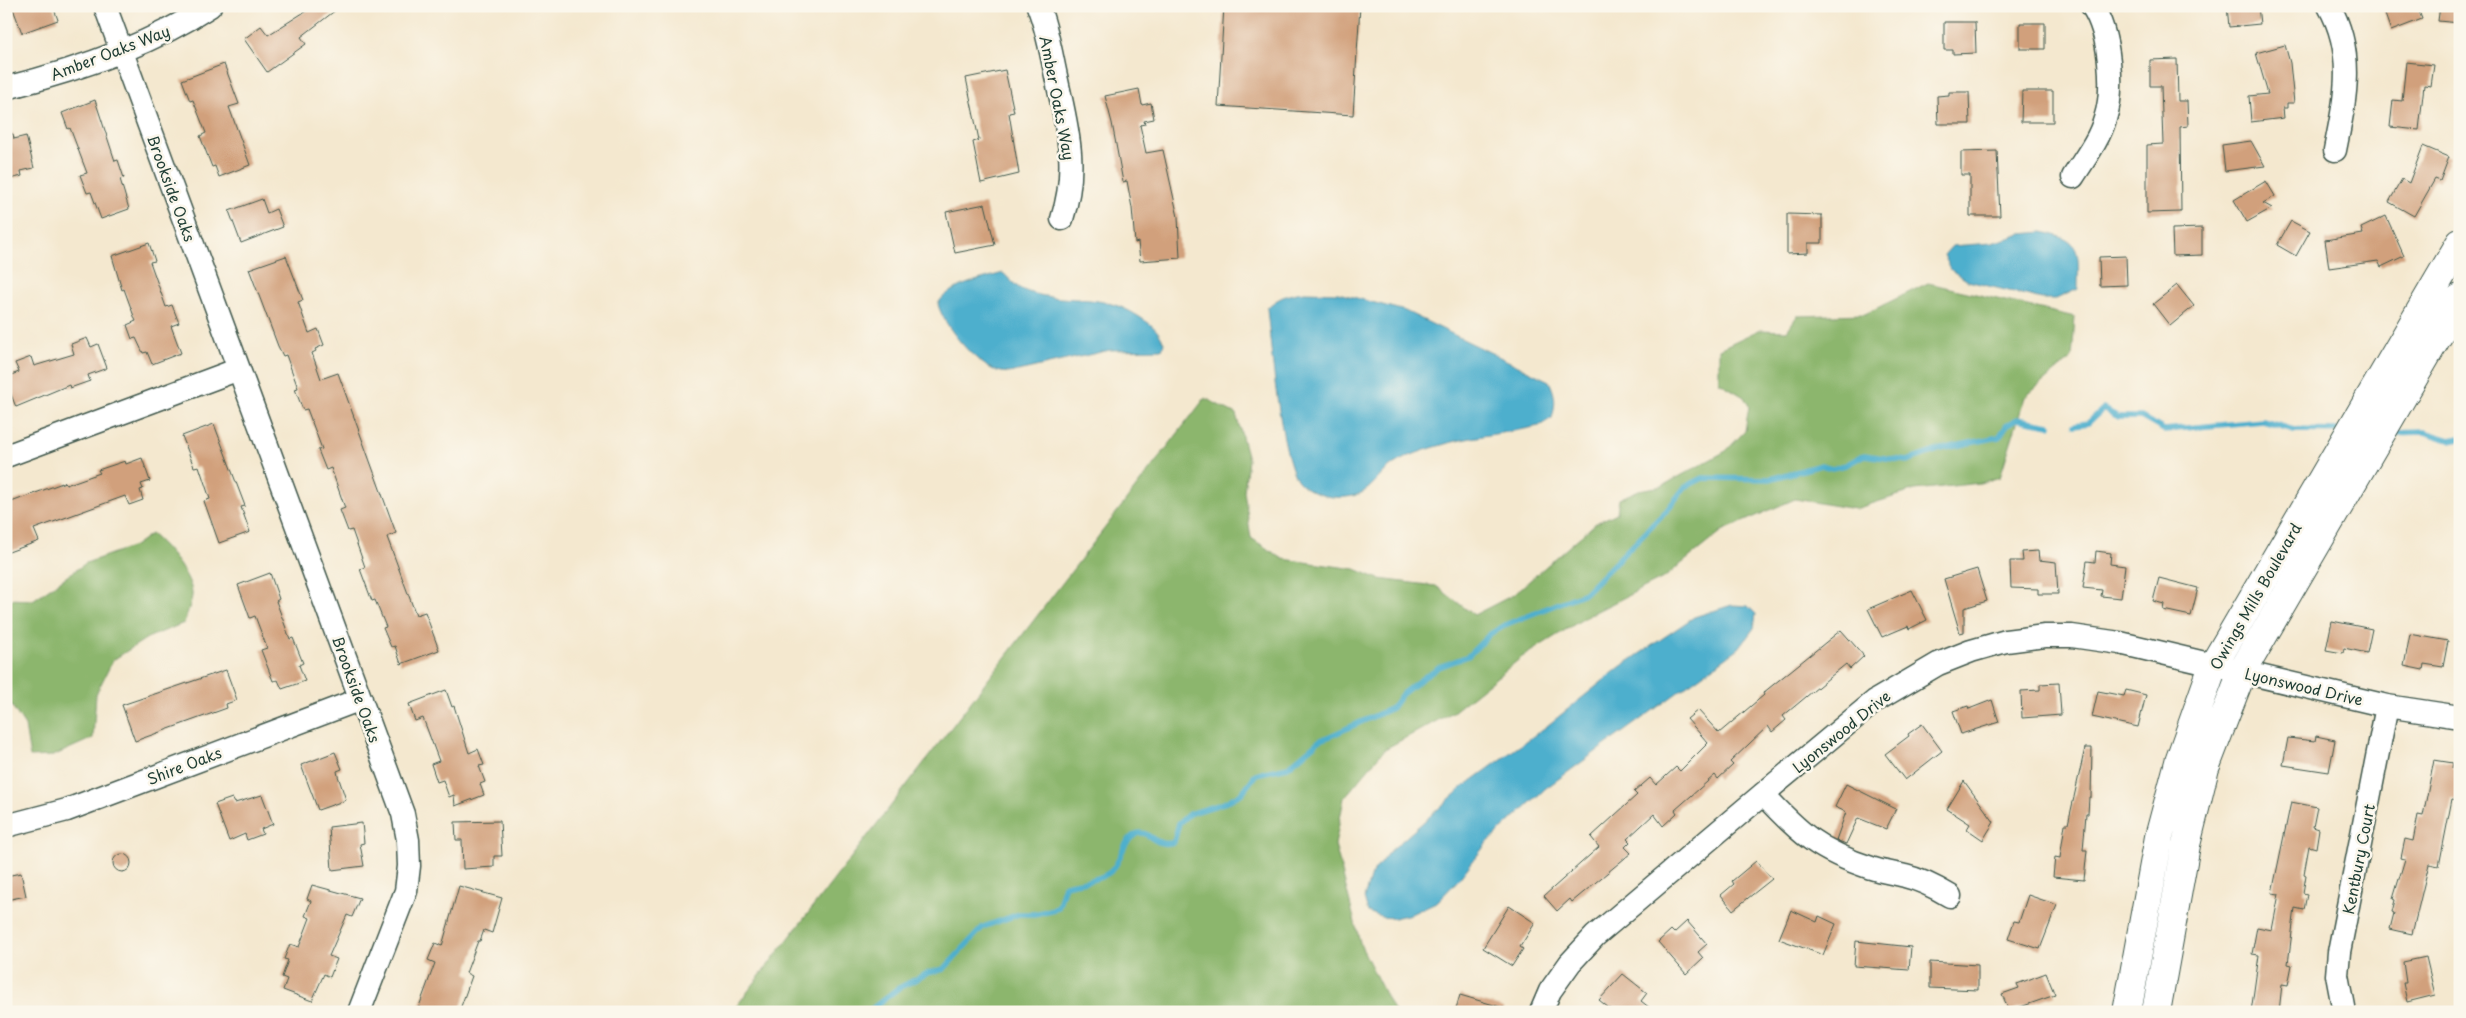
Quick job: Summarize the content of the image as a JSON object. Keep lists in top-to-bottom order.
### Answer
{
  "streets": {
    "main road": ["Owings Mills Boulevard"],
    "street": [
      "Amber Oaks Way",
      "Brookside Oaks",
      "Lyonswood Drive",
      "Shire Oaks",
      "Kentbury Court"
    ]
  },
  "crossings": [
    ["Amber Oaks Way", "Brookside Oaks"],
    ["Brookside Oaks", "Shire Oaks"],
    ["Owings Mills Boulevard", "Lyonswood Drive"],
    ["Lyonswood Drive", "Kentbury Court"]
  ]
}
